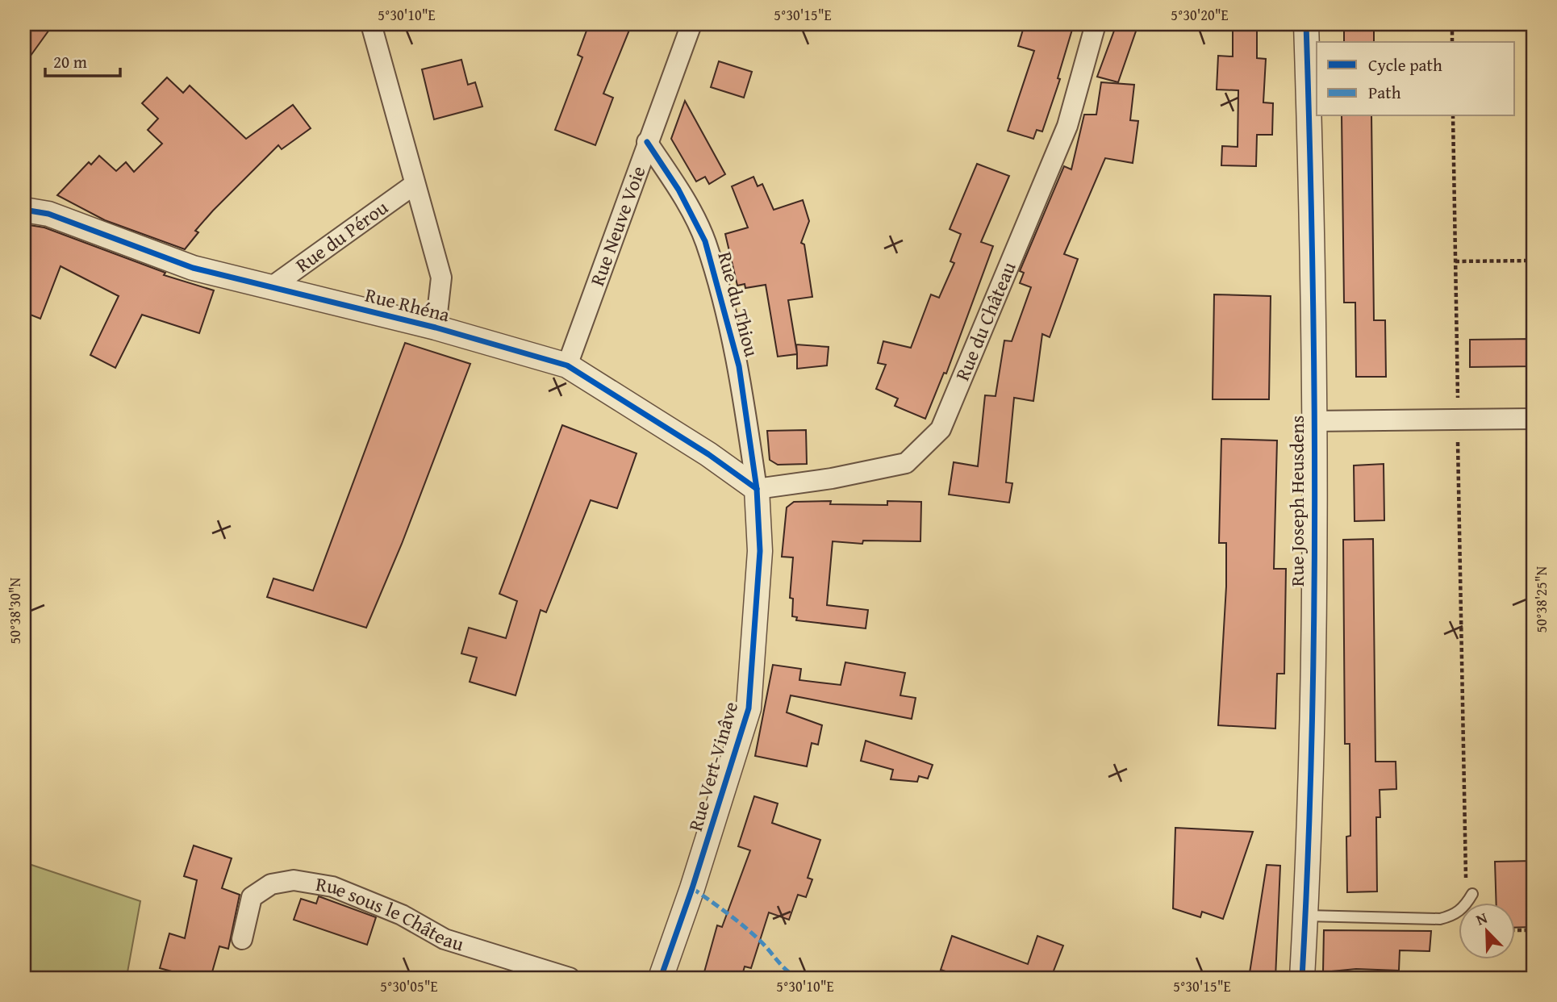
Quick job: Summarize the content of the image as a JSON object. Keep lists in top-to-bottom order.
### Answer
{
  "streets": {
    "street": [
      "Rue Neuve Voie",
      "Rue du Pérou",
      "Rue du Thiou",
      "Rue Rhéna",
      "Rue du Château",
      "Rue Joseph Heusdens",
      "Rue Vert-Vinâve",
      "Rue sous le Château"
    ]
  },
  "crossings": [
    ["Rue Neuve Voie", "Rue du Thiou"],
    ["Rue Neuve Voie", "Rue Rhéna"],
    ["Rue du Pérou", "Rue Rhéna"],
    ["Rue du Thiou", "Rue Rhéna"],
    ["Rue du Thiou", "Rue du Château"],
    ["Rue du Thiou", "Rue Vert-Vinâve"],
    ["Rue Rhéna", "Rue du Château"],
    ["Rue Rhéna", "Rue Vert-Vinâve"],
    ["Rue du Château", "Rue Vert-Vinâve"]
  ],
  "legend": ["Cycle path", "Path"],
  "scale_bar": "20 m",
  "north": "top left",
  "coordinates": [
    "5°30'10\"E",
    "5°30'15\"E",
    "5°30'20\"E",
    "50°38'25\"N",
    "50°38'30\"N",
    "5°30'05\"E"
  ]
}
